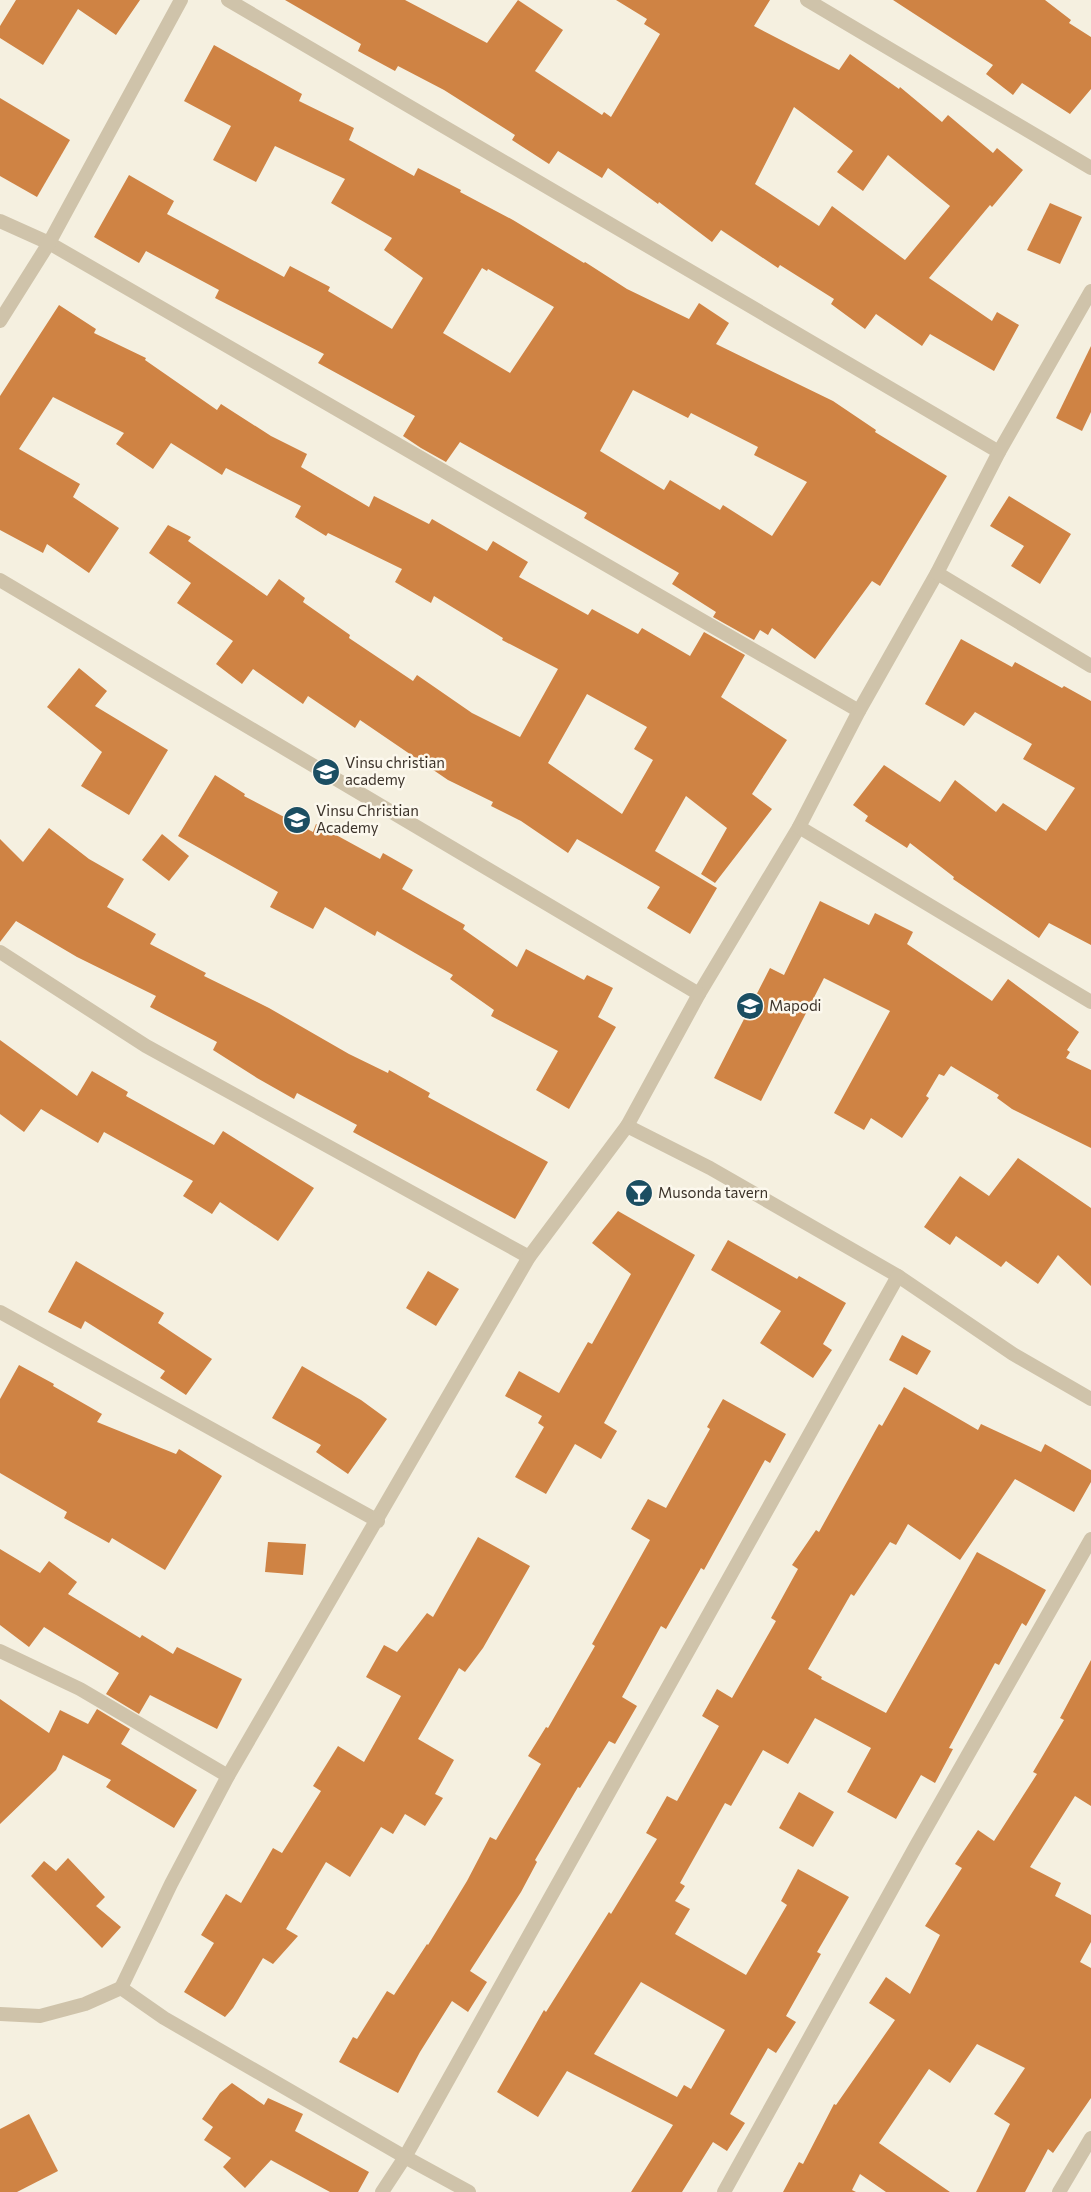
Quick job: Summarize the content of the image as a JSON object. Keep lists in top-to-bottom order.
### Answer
{
  "places": {
    "school or university": ["Vinsu christian academy", "Vinsu Christian Academy", "Mapodi"],
    "bar": ["Musonda tavern"]
  }
}
